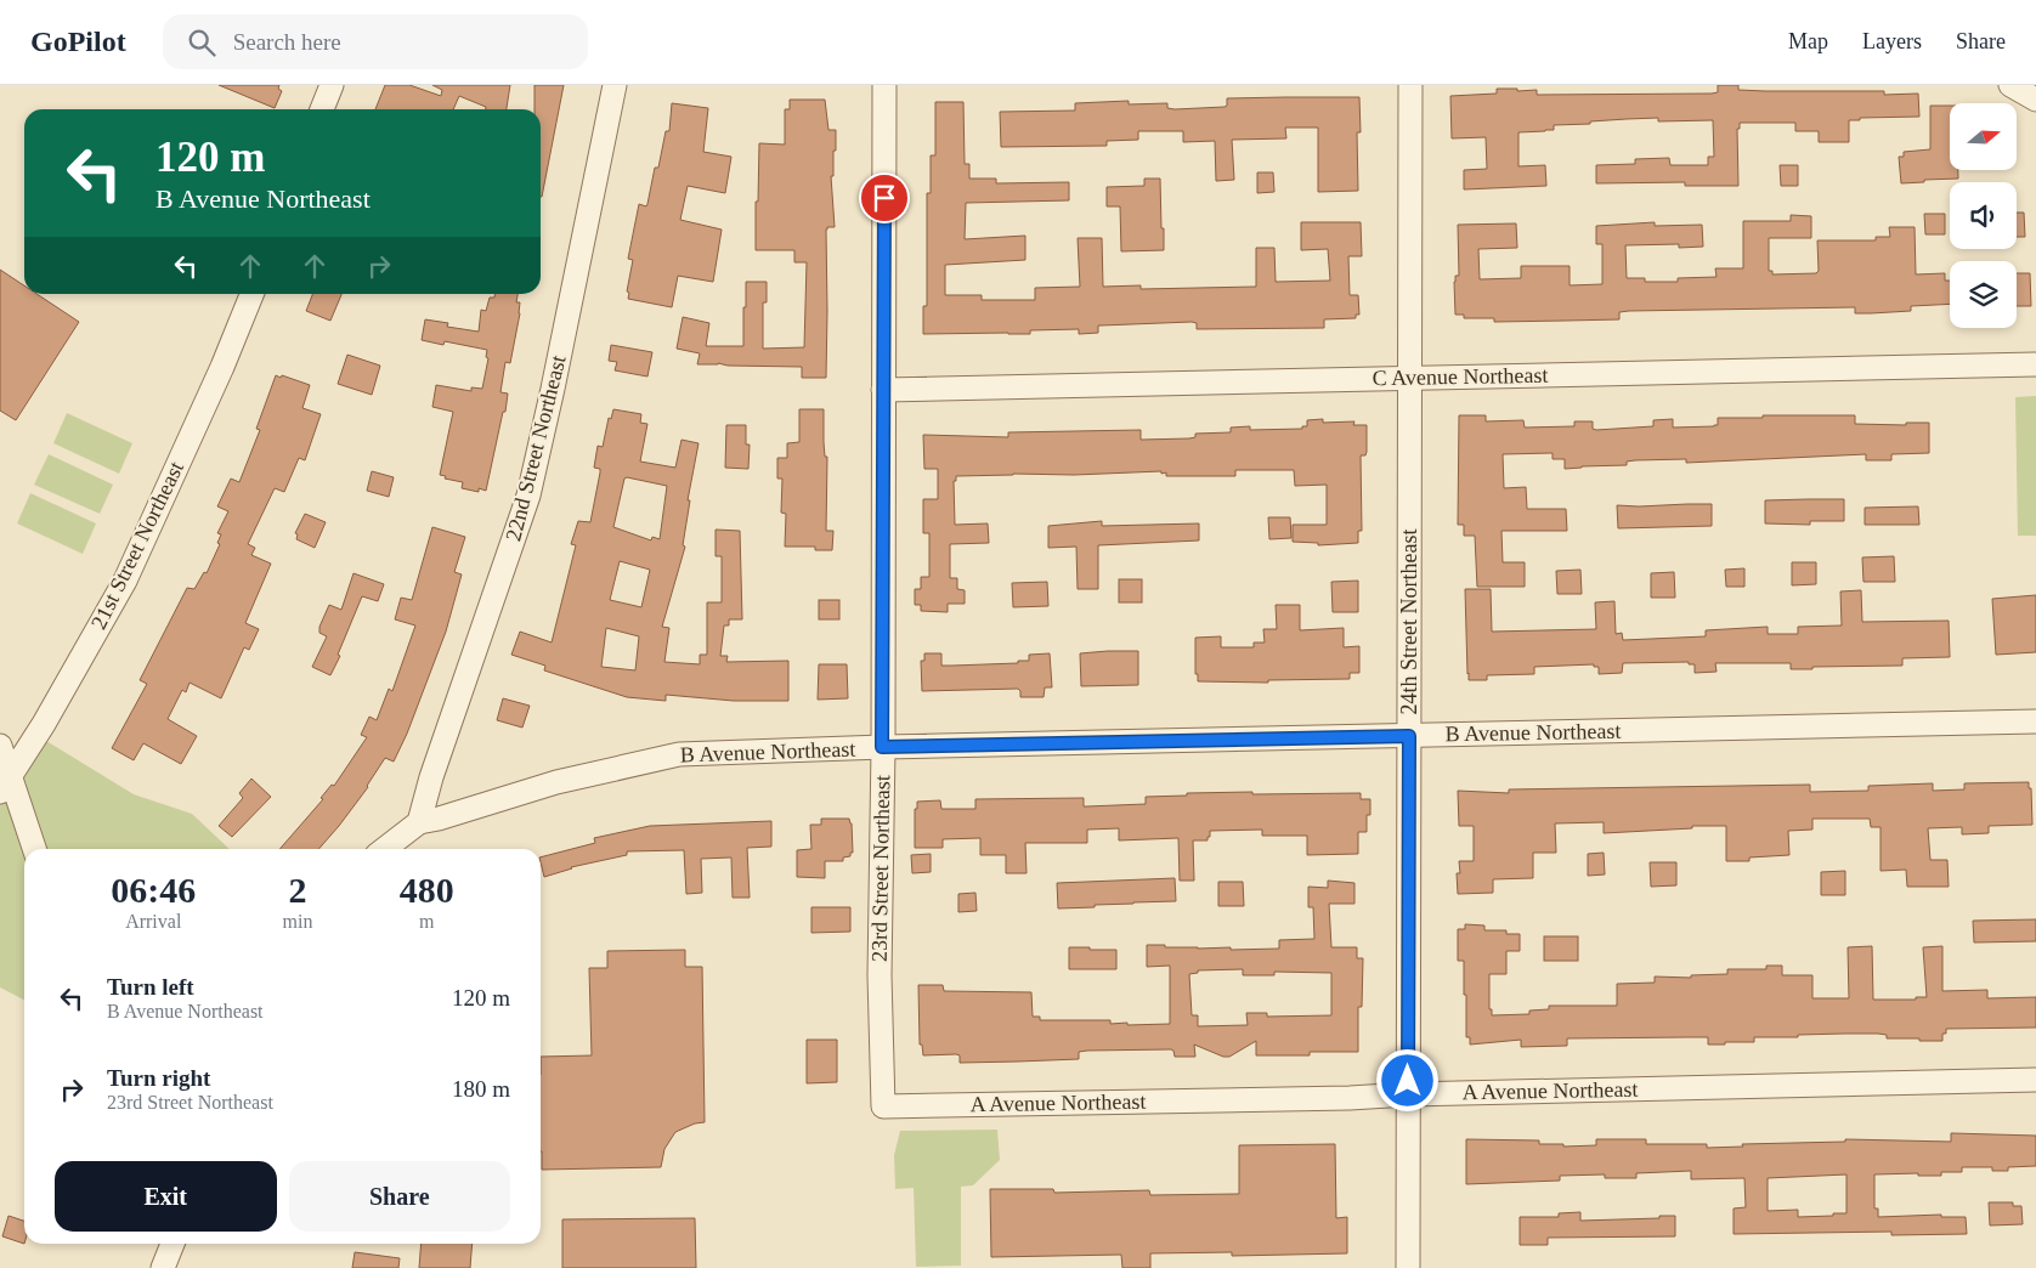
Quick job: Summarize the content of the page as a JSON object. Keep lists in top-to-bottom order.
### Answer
{
  "streets": {
    "street": [
      "C Avenue Northeast",
      "22nd Street Northeast",
      "21st Street Northeast",
      "24th Street Northeast",
      "B Avenue Northeast",
      "23rd Street Northeast",
      "A Avenue Northeast"
    ]
  },
  "crossings": [
    ["C Avenue Northeast", "24th Street Northeast"],
    ["C Avenue Northeast", "23rd Street Northeast"],
    ["22nd Street Northeast", "B Avenue Northeast"],
    ["24th Street Northeast", "B Avenue Northeast"],
    ["24th Street Northeast", "A Avenue Northeast"],
    ["B Avenue Northeast", "23rd Street Northeast"],
    ["23rd Street Northeast", "A Avenue Northeast"]
  ],
  "north": "right",
  "page": {
    "header": "GoPilot",
    "search": "Search here",
    "nav": ["Map", "Layers", "Share"],
    "turn": ["120 m", "B Avenue Northeast"],
    "eta": [
      "06:46",
      "Arrival",
      "2",
      "min",
      "480",
      "m"
    ],
    "list": [
      {
        "name": "Turn left",
        "note": "B Avenue Northeast",
        "value": "120 m"
      },
      {
        "name": "Turn right",
        "note": "23rd Street Northeast",
        "value": "180 m"
      }
    ],
    "buttons": ["Exit", "Share"]
  }
}
